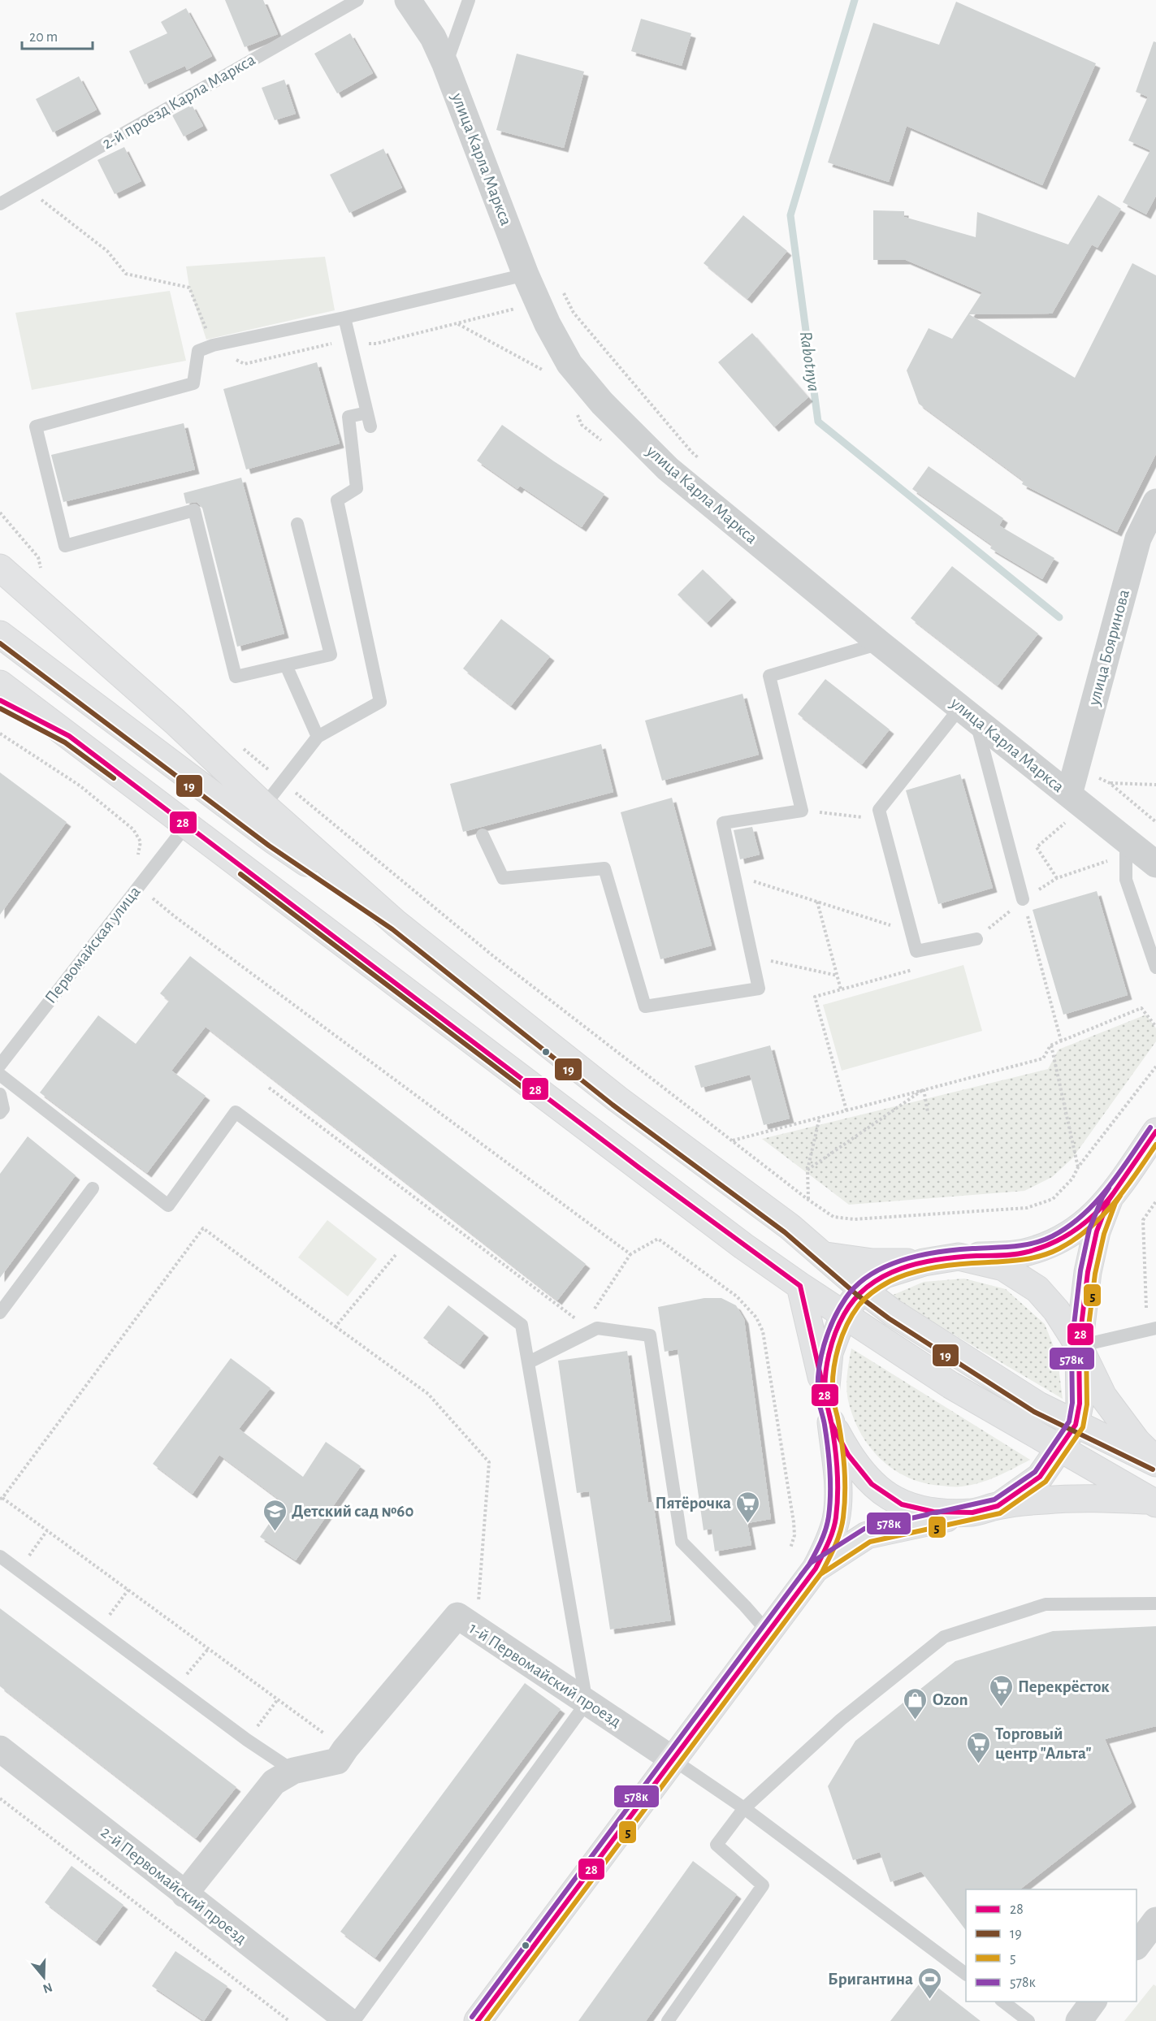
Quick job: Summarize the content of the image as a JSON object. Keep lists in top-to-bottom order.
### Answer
{
  "streets": {
    "street": [
      "улица Карла Маркса",
      "улица Бояринова",
      "1-й Первомайский проезд",
      "2-й Первомайский проезд"
    ],
    "lane": ["2-й проезд Карла Маркса", "Первомайская улица"]
  },
  "crossings": [
    ["улица Карла Маркса", "улица Бояринова"],
    ["1-й Первомайский проезд", "2-й Первомайский проезд"]
  ],
  "water": ["Rabotnya"],
  "places": {
    "supermarket": ["Пятёрочка", "Перекрёсток", "Торговый центр \"Альта\""],
    "school or university": ["Детский сад №60"],
    "shop": ["Ozon"],
    "sports": ["Бригантина"]
  },
  "lines": [
    "transit line 19",
    "transit line 28",
    "transit line 578к",
    "transit line 5"
  ],
  "legend": [
    "28",
    "19",
    "5",
    "578к"
  ],
  "scale_bar": "20 m",
  "north": "bottom"
}
